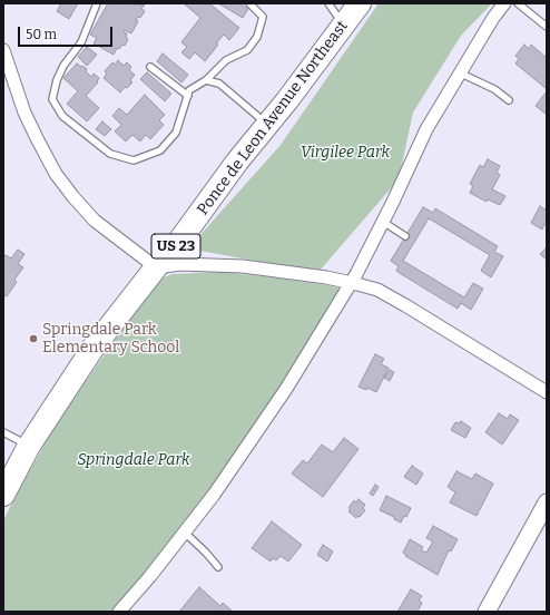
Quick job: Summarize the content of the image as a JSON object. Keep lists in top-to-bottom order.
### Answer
{
  "streets": {
    "highway": ["Ponce de Leon Avenue Northeast", "US 23"]
  },
  "parks": ["Virgilee Park", "Springdale Park"],
  "places": ["Springdale Park Elementary School"],
  "scale_bar": "50 m"
}
